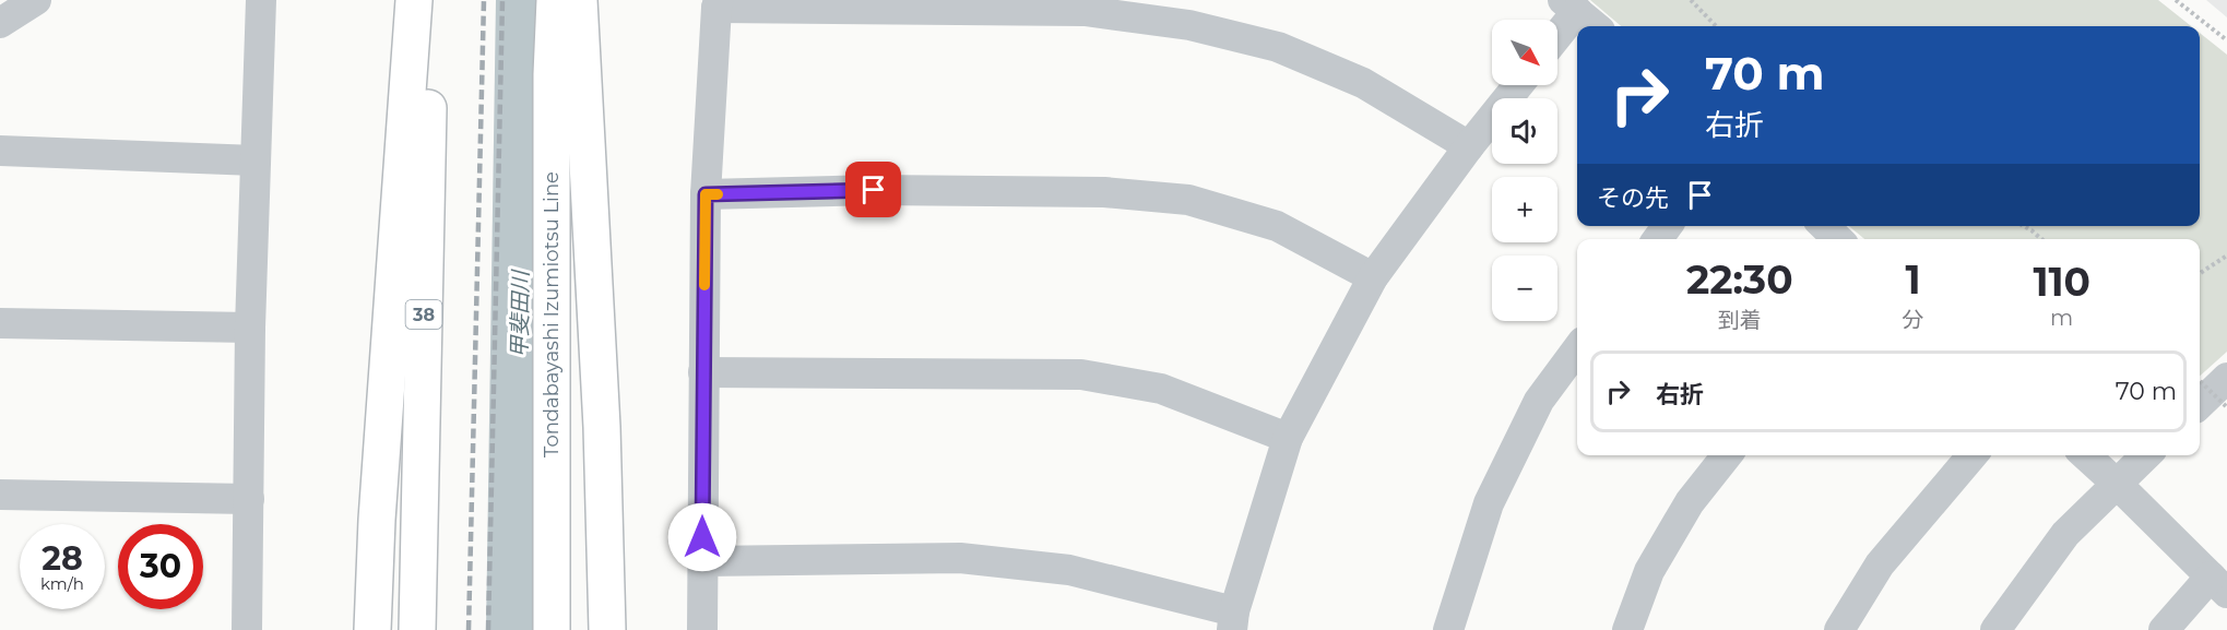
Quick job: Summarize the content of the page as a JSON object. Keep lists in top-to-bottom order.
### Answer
{
  "streets": {
    "main road": ["38", "Tondabayashi Izumiotsu Line"]
  },
  "water": ["甲斐田川"],
  "north": "bottom right",
  "page": {
    "map_buttons": ["+", "−"],
    "turn": ["70 m", "右折"],
    "then": "その先",
    "eta": [
      "22:30",
      "到着",
      "1",
      "分",
      "110",
      "m"
    ],
    "list": [
      {
        "name": "右折",
        "value": "70 m"
      }
    ],
    "speed": "28 km/h",
    "limit": "30"
  }
}
